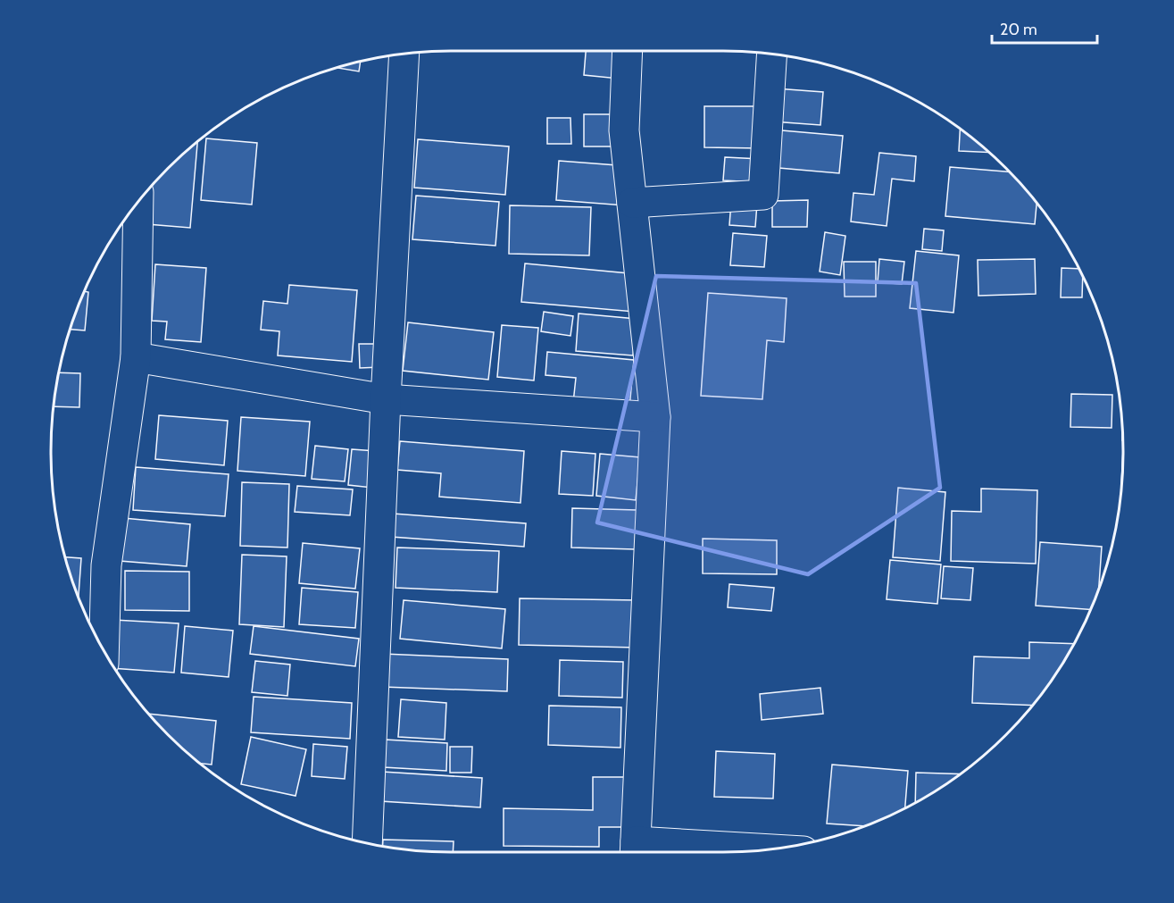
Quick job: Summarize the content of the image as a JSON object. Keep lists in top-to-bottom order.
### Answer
{
  "scale_bar": "20 m"
}
